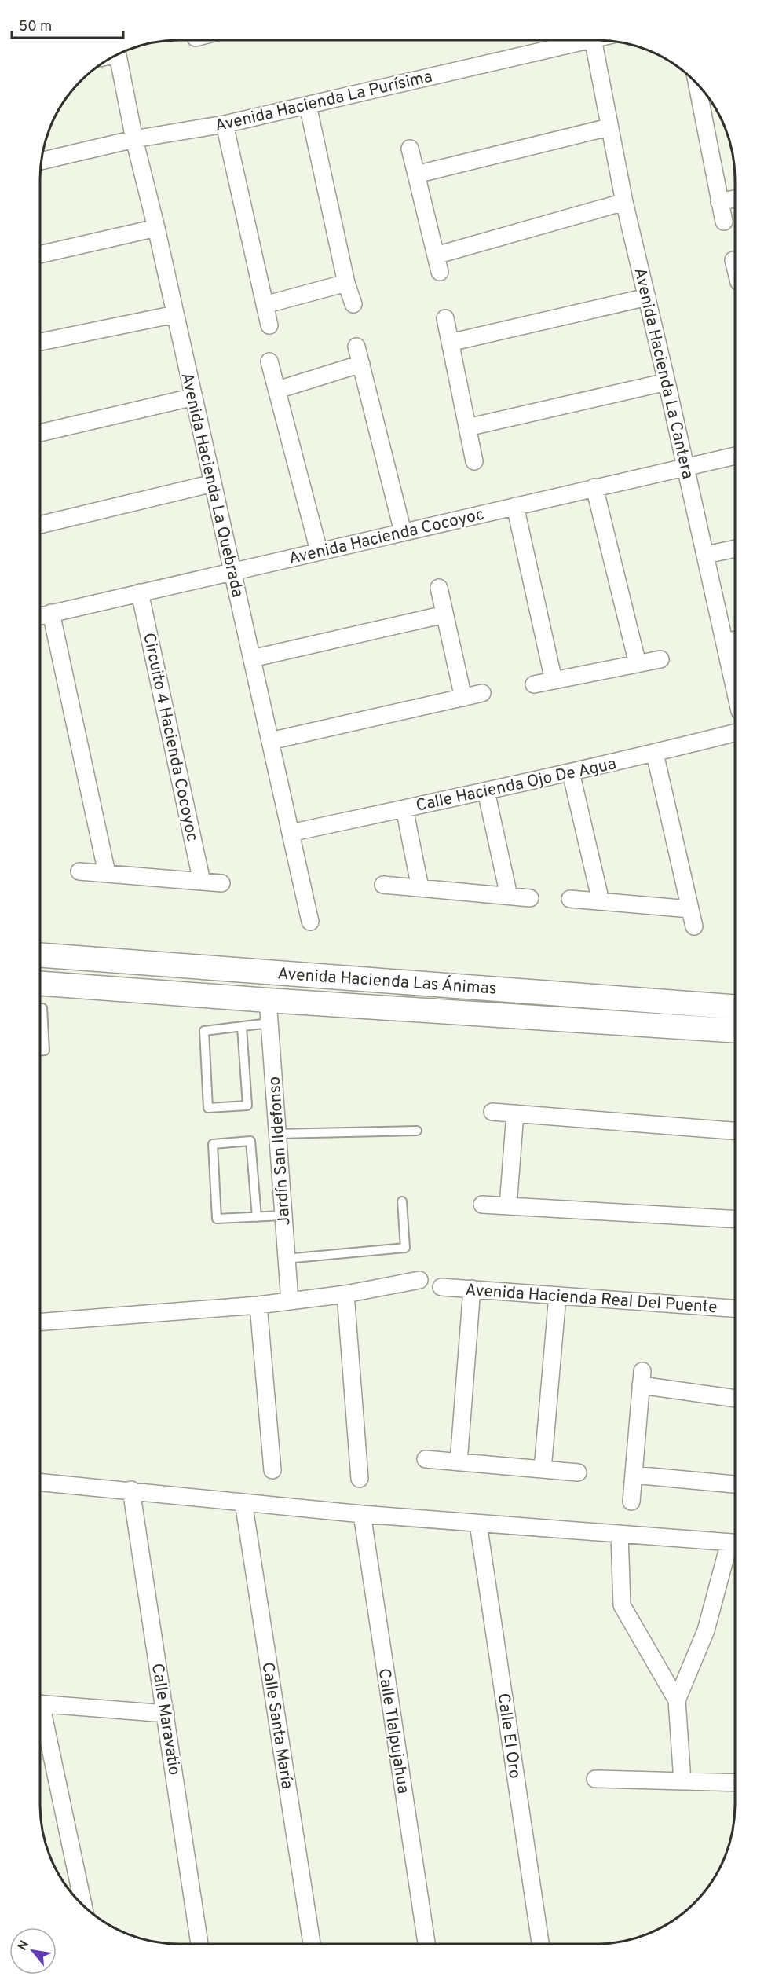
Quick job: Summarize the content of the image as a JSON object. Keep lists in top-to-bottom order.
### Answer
{
  "streets": {
    "street": [
      "Avenida Hacienda La Purísima",
      "Avenida Hacienda La Cantera",
      "Avenida Hacienda La Quebrada",
      "Avenida Hacienda Cocoyoc",
      "Circuito 4 Hacienda Cocoyoc",
      "Calle Hacienda Ojo De Agua",
      "Avenida Hacienda Las Ánimas",
      "Jardín San Ildefonso",
      "Avenida Hacienda Real Del Puente",
      "Calle Maravatio",
      "Calle Santa María",
      "Calle Tlalpujahua",
      "Calle El Oro"
    ]
  },
  "crossings": [
    ["Avenida Hacienda La Purísima", "Avenida Hacienda La Quebrada"],
    ["Avenida Hacienda La Cantera", "Avenida Hacienda Cocoyoc"],
    ["Avenida Hacienda La Quebrada", "Avenida Hacienda Cocoyoc"],
    ["Avenida Hacienda La Quebrada", "Calle Hacienda Ojo De Agua"],
    ["Avenida Hacienda Cocoyoc", "Circuito 4 Hacienda Cocoyoc"],
    ["Avenida Hacienda Las Ánimas", "Jardín San Ildefonso"]
  ],
  "scale_bar": "50 m",
  "north": "top left"
}
